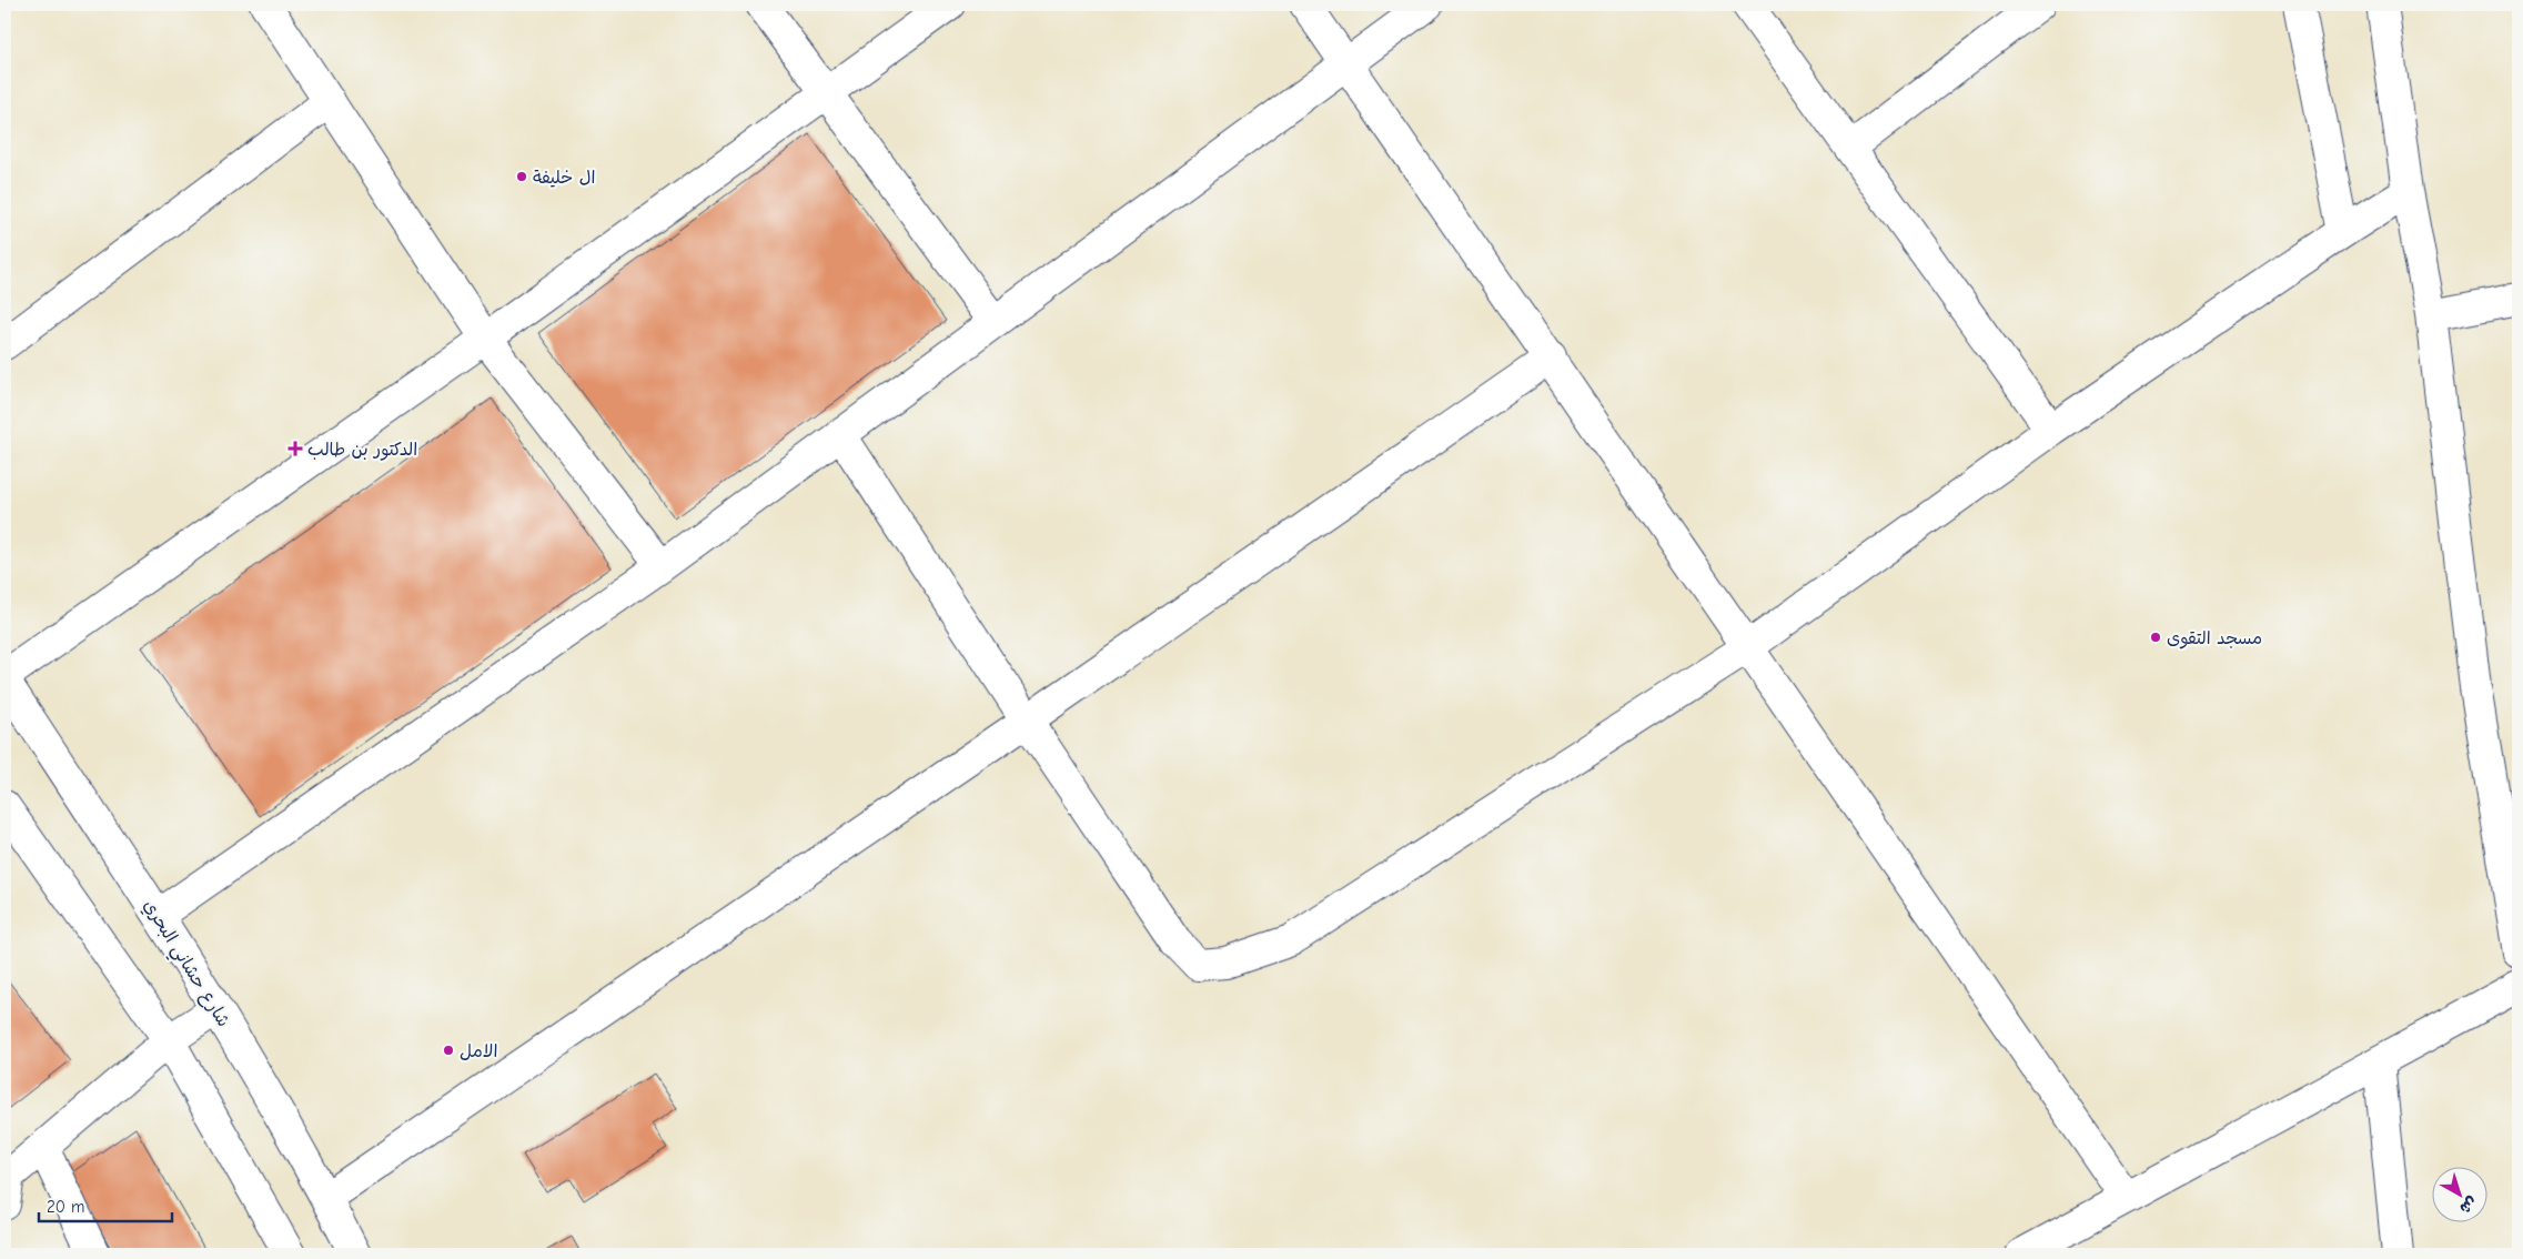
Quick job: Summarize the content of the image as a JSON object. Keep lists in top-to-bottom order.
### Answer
{
  "streets": {
    "street": ["شارع حشاني البحري"]
  },
  "places": {
    "other": ["ال خليفة", "مسجد التقوى", "الامل"],
    "health": ["الدكتور بن طالب"]
  },
  "scale_bar": "20 m",
  "north": "bottom right"
}
